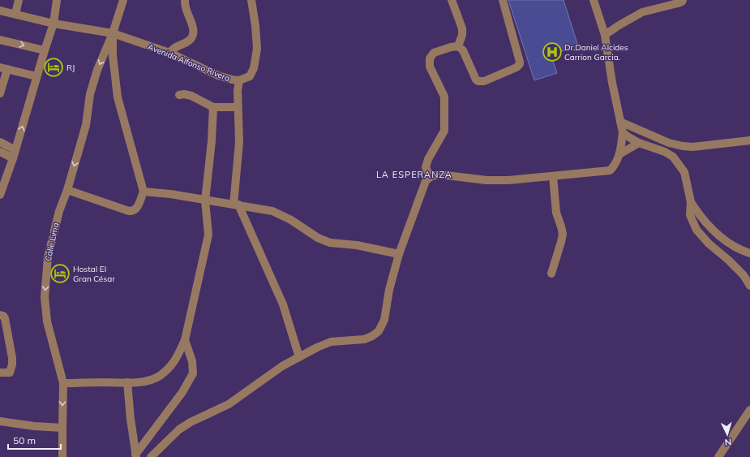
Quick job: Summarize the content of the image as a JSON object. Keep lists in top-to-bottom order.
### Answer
{
  "streets": {
    "street": ["Avenida Alfonso Rivera", "Calle Lima"]
  },
  "crossings": [
    ["Avenida Alfonso Rivera", "Calle Lima"]
  ],
  "districts": ["LA ESPERANZA"],
  "places": {
    "hospital": ["Dr.Daniel Alcides Carrion Garcia."],
    "hotel": ["RJ", "Hostal El Gran César"]
  },
  "scale_bar": "50 m",
  "north": "bottom"
}
